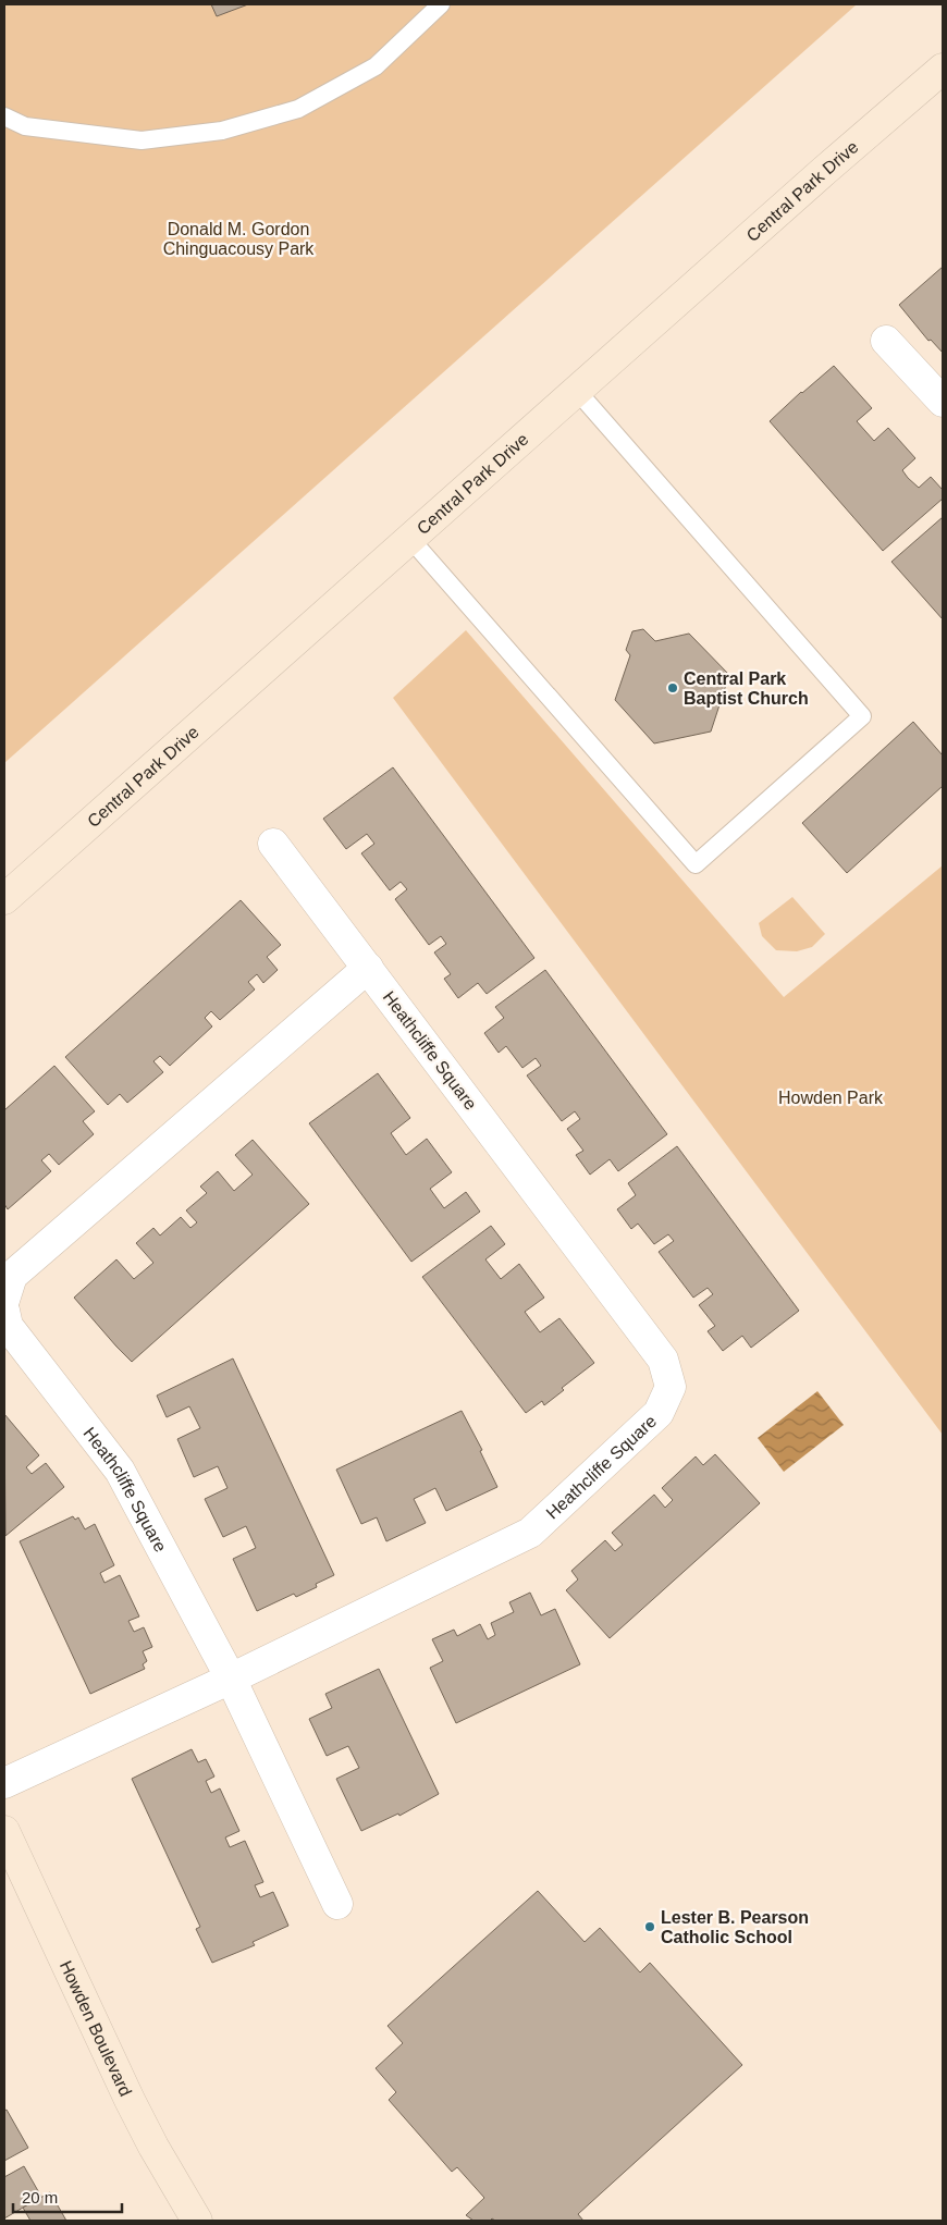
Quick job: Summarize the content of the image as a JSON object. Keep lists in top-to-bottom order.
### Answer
{
  "streets": {
    "street": ["Central Park Drive", "Heathcliffe Square", "Howden Boulevard"]
  },
  "parks": ["Donald M. Gordon Chinguacousy Park", "Howden Park"],
  "places": ["Central Park Baptist Church", "Lester B. Pearson Catholic School"],
  "scale_bar": "20 m"
}
